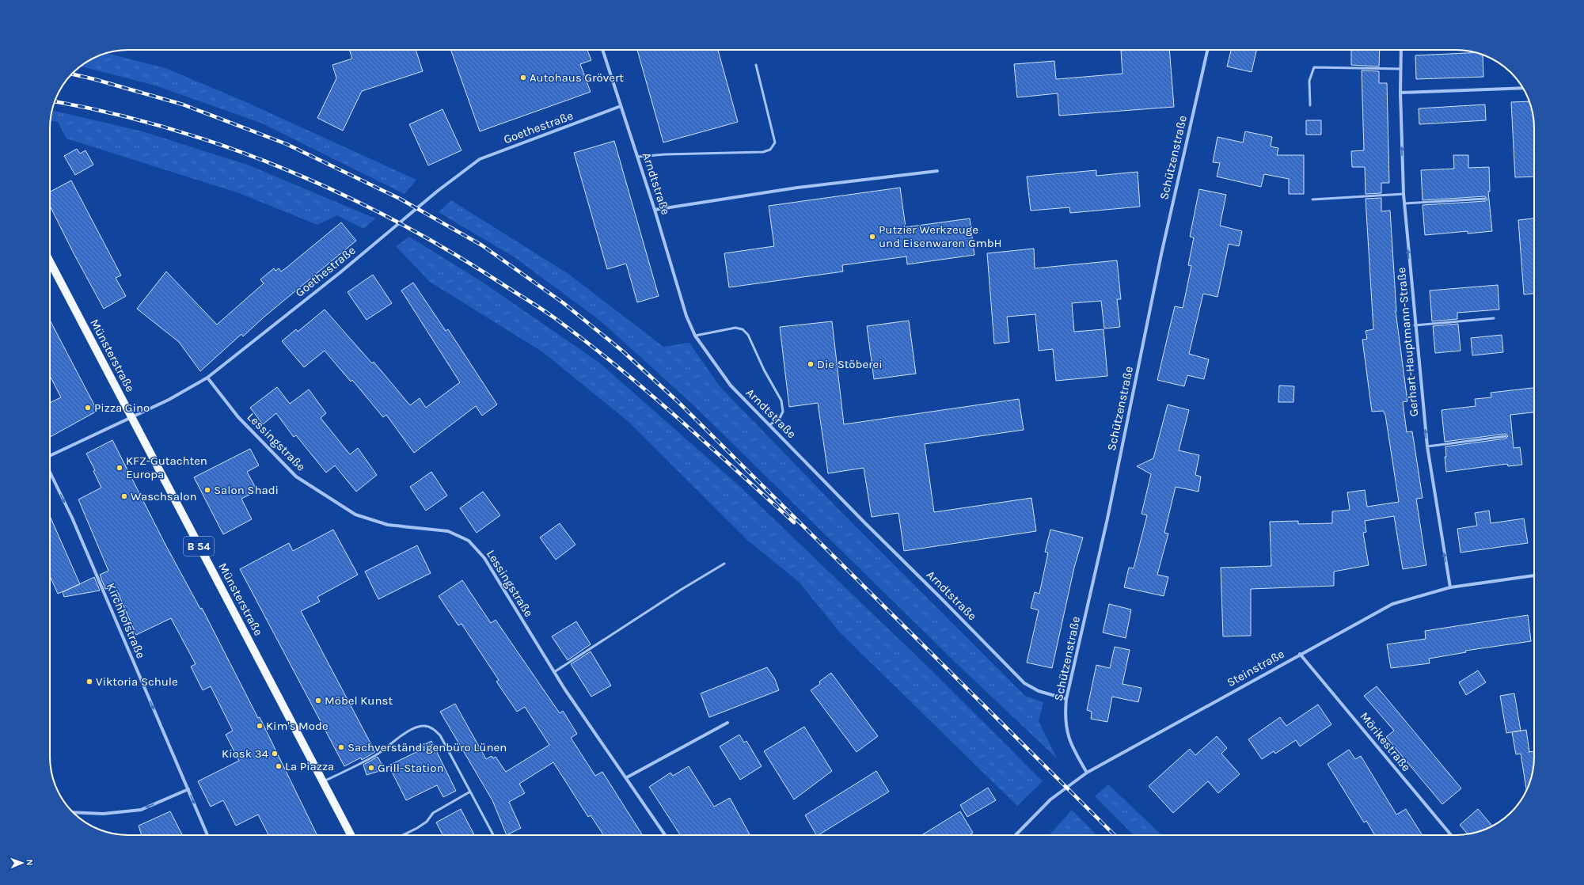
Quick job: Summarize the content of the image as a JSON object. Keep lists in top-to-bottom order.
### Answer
{
  "streets": {
    "main road": ["Münsterstraße", "B 54"],
    "street": [
      "Goethestraße",
      "Schützenstraße",
      "Arndtstraße",
      "Gerhart-Hauptmann-Straße",
      "Lessingstraße",
      "Kirchhofstraße",
      "Steinstraße",
      "Mörikestraße"
    ]
  },
  "crossings": [
    ["Goethestraße", "Arndtstraße"],
    ["Goethestraße", "Münsterstraße"],
    ["Goethestraße", "Lessingstraße"],
    ["Schützenstraße", "Arndtstraße"],
    ["Schützenstraße", "Steinstraße"],
    ["Gerhart-Hauptmann-Straße", "Steinstraße"],
    ["Steinstraße", "Mörikestraße"]
  ],
  "one_way": ["Gerhart-Hauptmann-Straße", "Kirchhofstraße"],
  "places": [
    "Autohaus Grövert",
    "Putzier Werkzeuge und Eisenwaren GmbH",
    "Die Stöberei",
    "Pizza Gino",
    "KFZ-Gutachten Europa",
    "Salon Shadi",
    "Waschsalon",
    "Viktoria Schule",
    "Möbel Kunst",
    "Kim's Mode",
    "Sachverständigenbüro Lünen",
    "Kiosk 34",
    "La Piazza",
    "Grill-Station"
  ],
  "north": "right"
}
